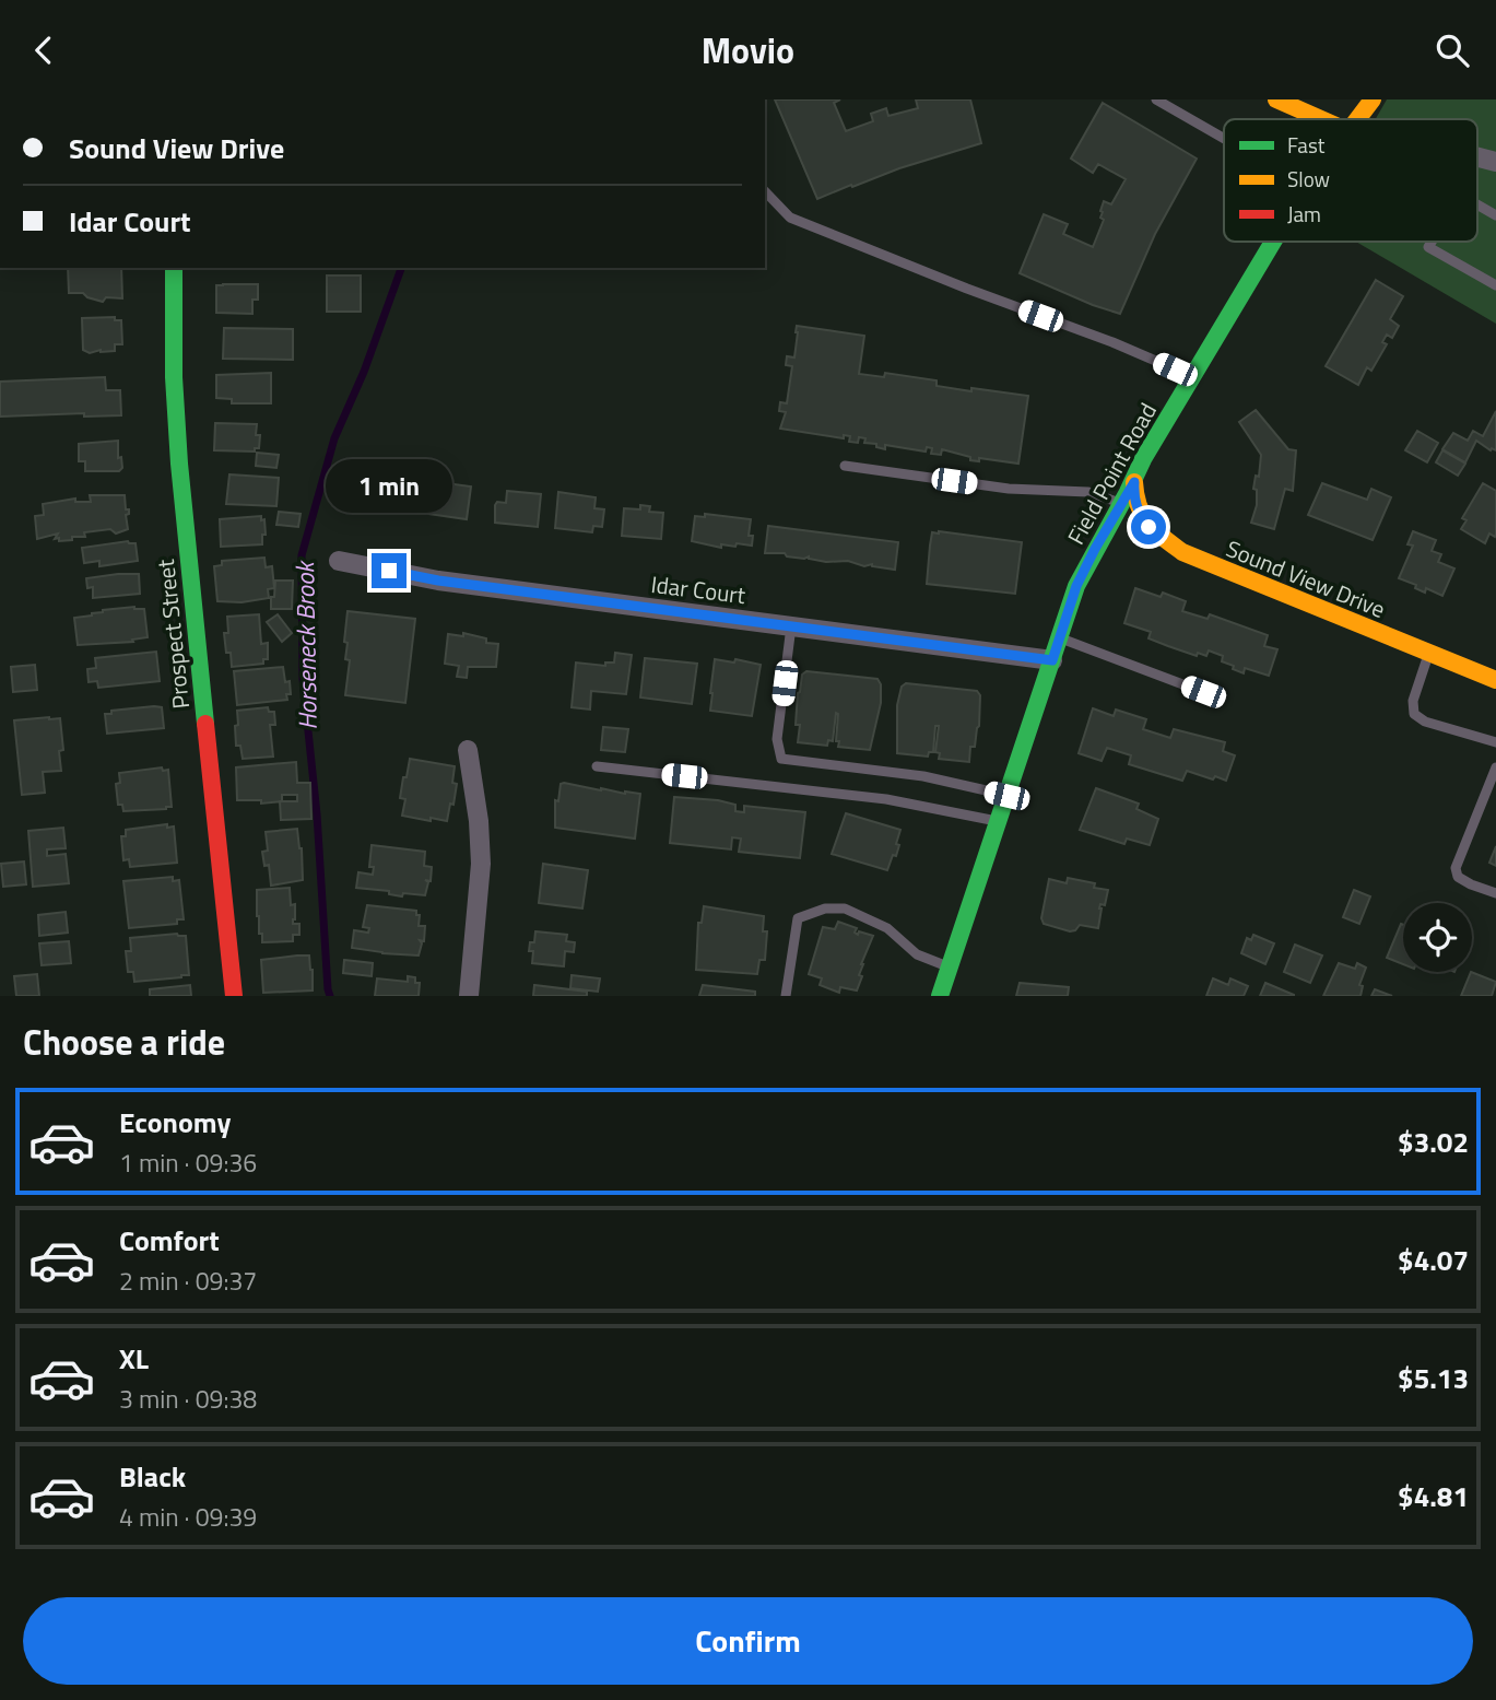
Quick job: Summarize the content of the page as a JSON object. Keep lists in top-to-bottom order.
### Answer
{
  "streets": {
    "main road": ["Field Point Road", "Sound View Drive", "Prospect Street"],
    "street": ["Idar Court"]
  },
  "crossings": [
    ["Field Point Road", "Sound View Drive"],
    ["Field Point Road", "Idar Court"]
  ],
  "water": ["Horseneck Brook"],
  "legend": ["Fast", "Slow", "Jam"],
  "page": {
    "header": "Movio",
    "banner": ["Sound View Drive", "Idar Court"],
    "bubble": "1 min",
    "heading": "Choose a ride",
    "list": [
      {
        "name": "Economy",
        "note": "1 min · 09:36",
        "value": "$3.02"
      },
      {
        "name": "Comfort",
        "note": "2 min · 09:37",
        "value": "$4.07"
      },
      {
        "name": "XL",
        "note": "3 min · 09:38",
        "value": "$5.13"
      },
      {
        "name": "Black",
        "note": "4 min · 09:39",
        "value": "$4.81"
      }
    ],
    "buttons": "Confirm"
  }
}
